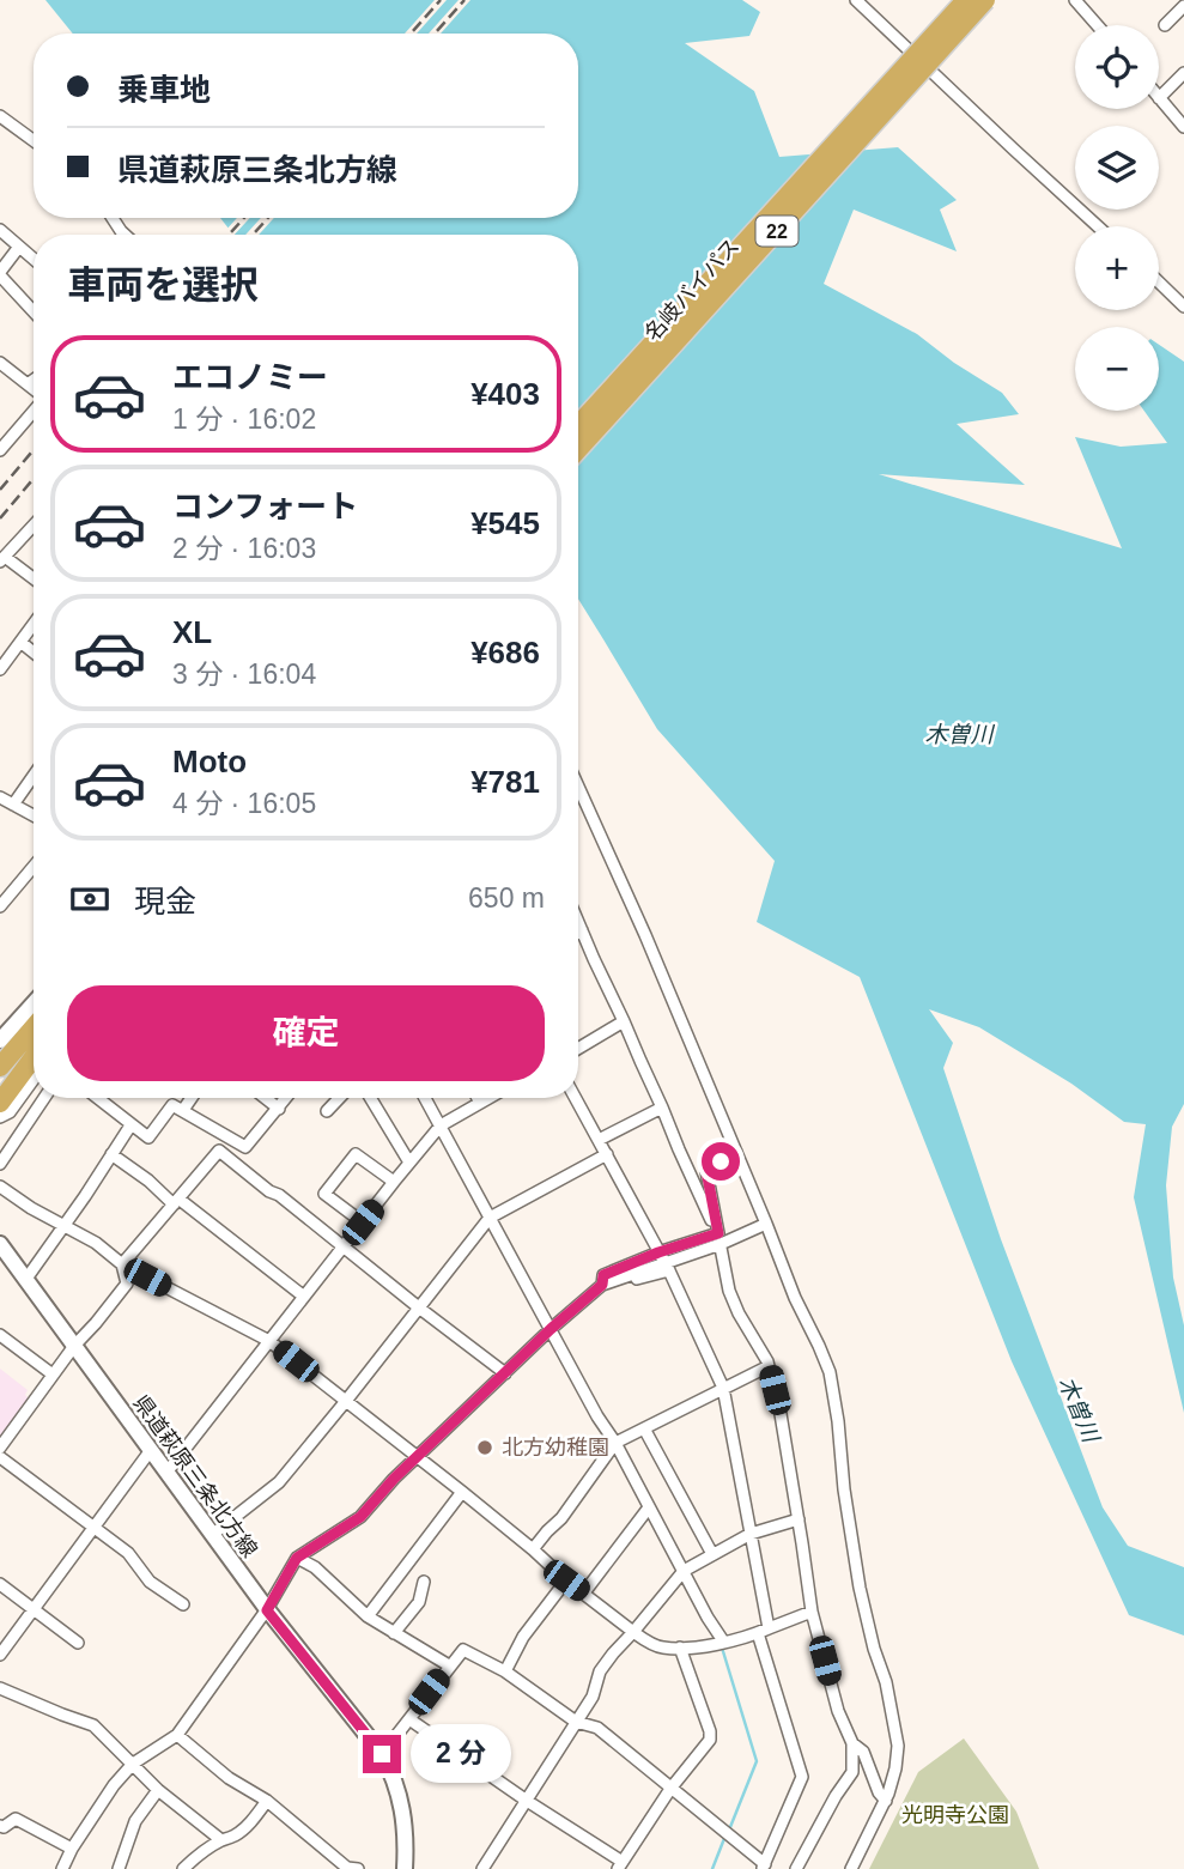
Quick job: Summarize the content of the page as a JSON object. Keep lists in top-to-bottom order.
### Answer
{
  "streets": {
    "highway": ["22", "名岐バイパス"],
    "main road": ["県道萩原三条北方線"]
  },
  "water": ["木曽川"],
  "parks": ["光明寺公園"],
  "places": ["北方幼稚園"],
  "page": {
    "map_buttons": ["+", "−"],
    "banner": ["乗車地", "県道萩原三条北方線"],
    "heading": "車両を選択",
    "list": [
      {
        "name": "エコノミー",
        "note": "1 分 · 16:02",
        "value": "¥403"
      },
      {
        "name": "コンフォート",
        "note": "2 分 · 16:03",
        "value": "¥545"
      },
      {
        "name": "XL",
        "note": "3 分 · 16:04",
        "value": "¥686"
      },
      {
        "name": "Moto",
        "note": "4 分 · 16:05",
        "value": "¥781"
      }
    ],
    "pay": ["現金", "650 m"],
    "buttons": "確定",
    "bubble": "2 分"
  }
}
